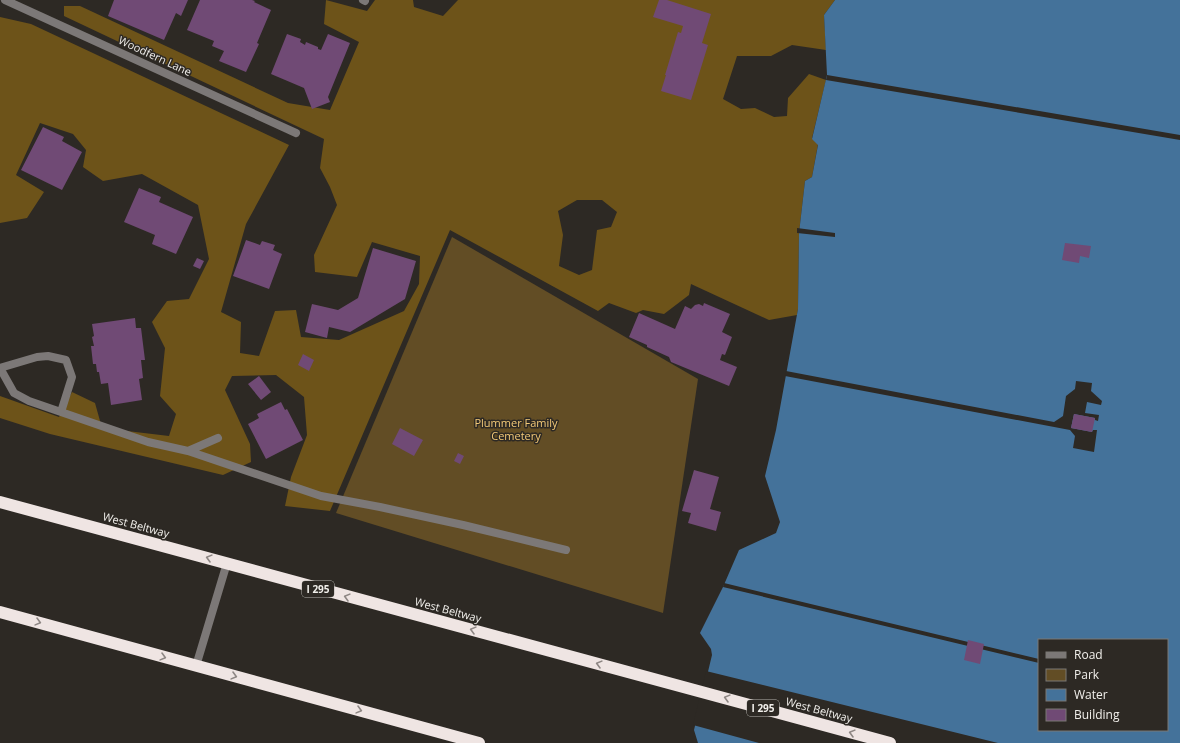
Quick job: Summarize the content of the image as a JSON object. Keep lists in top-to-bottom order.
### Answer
{
  "streets": {
    "highway": ["West Beltway", "I 295"],
    "street": ["Woodfern Lane"]
  },
  "parks": ["Plummer Family Cemetery"],
  "legend": [
    "Road",
    "Park",
    "Water",
    "Building"
  ]
}
